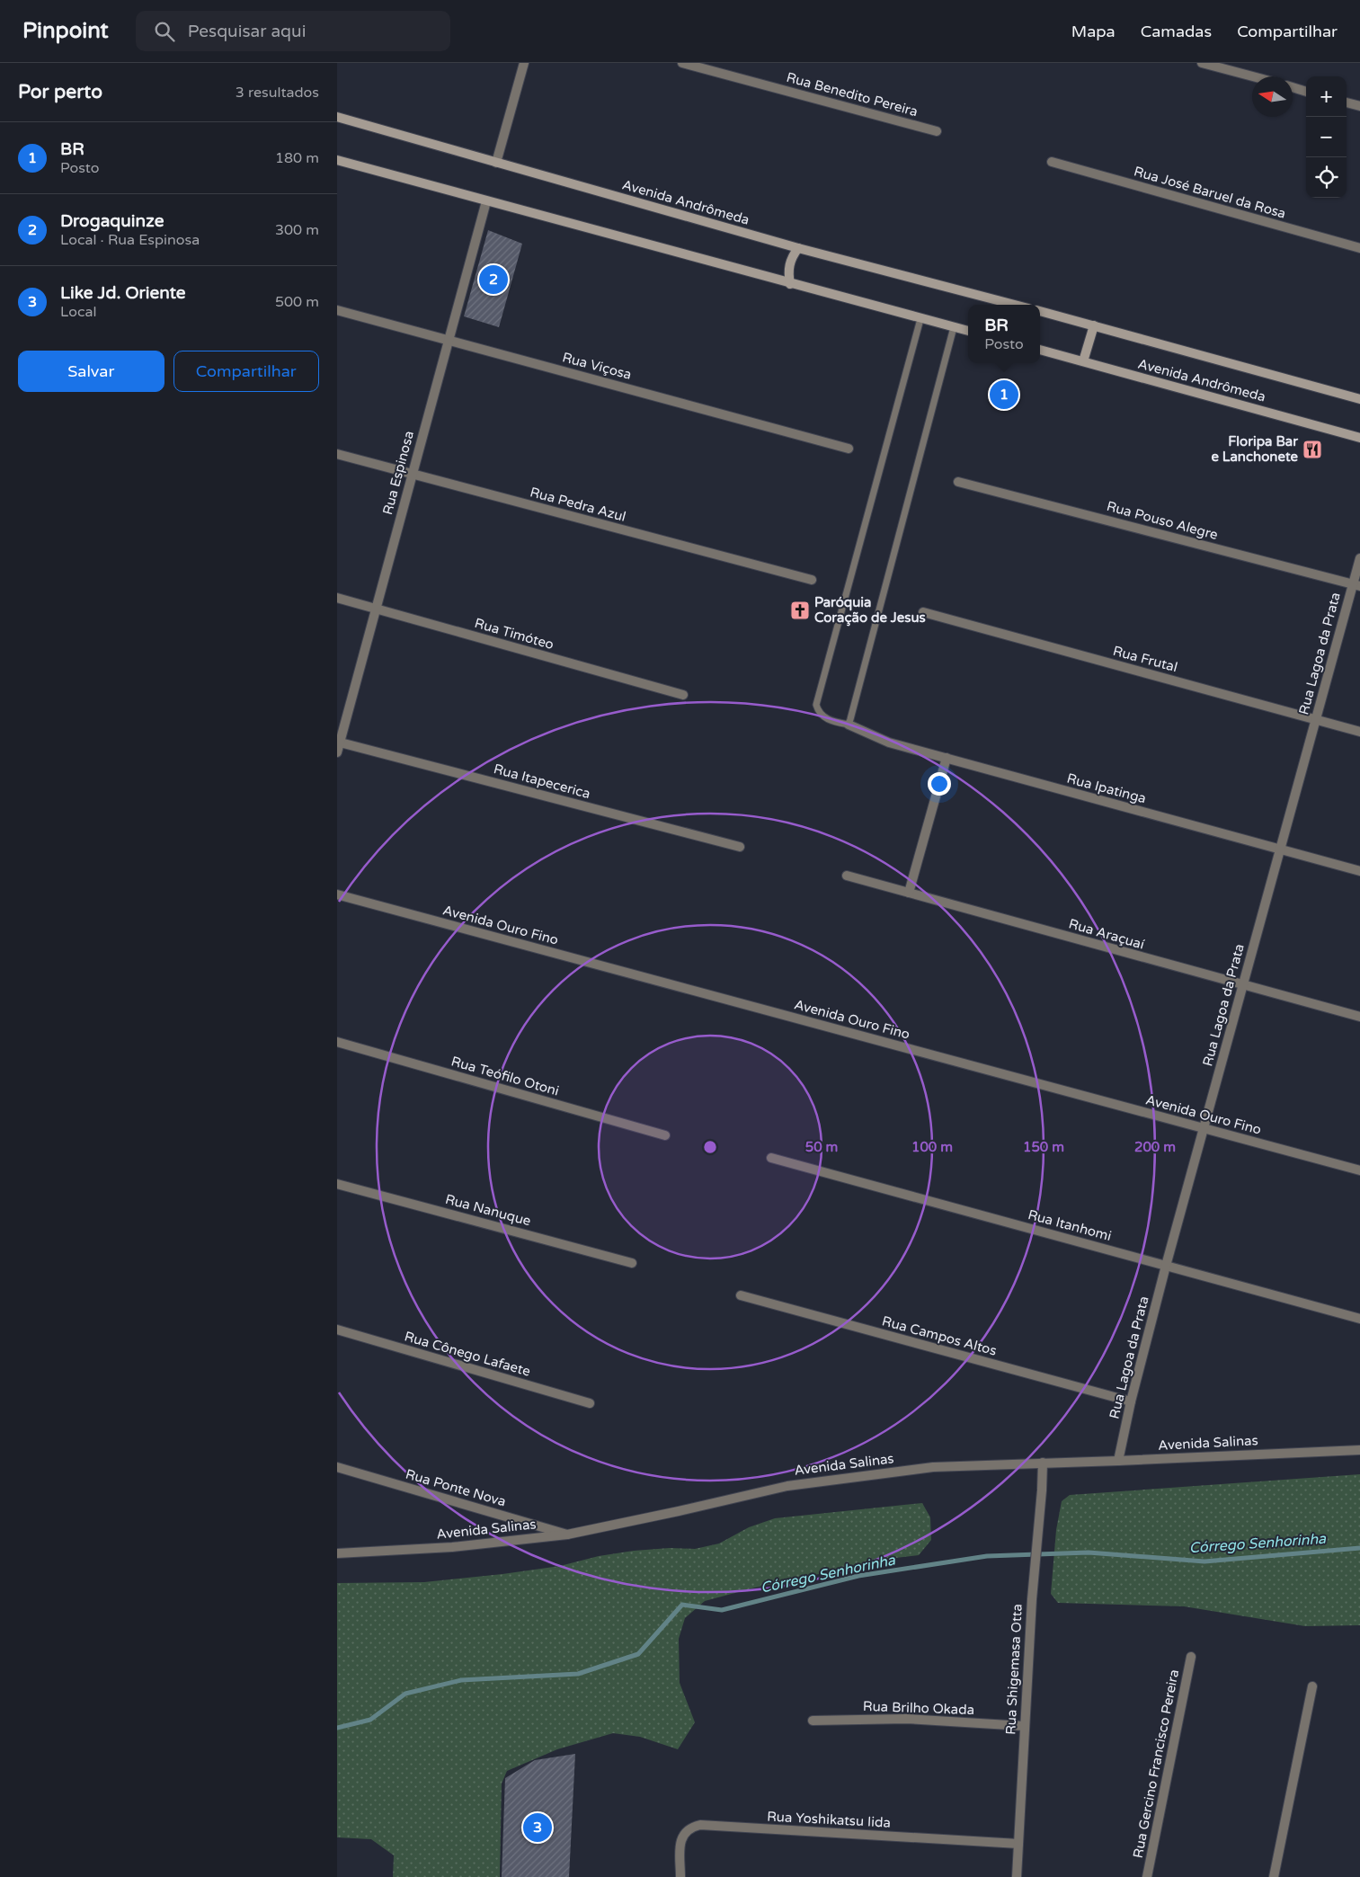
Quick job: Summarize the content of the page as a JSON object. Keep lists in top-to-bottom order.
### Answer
{
  "streets": {
    "main road": ["Avenida Andrômeda"],
    "street": [
      "Rua Benedito Pereira",
      "Rua José Baruel da Rosa",
      "Rua Viçosa",
      "Rua Espinosa",
      "Rua Pedra Azul",
      "Rua Pouso Alegre",
      "Rua Timóteo",
      "Rua Lagoa da Prata",
      "Rua Frutal",
      "Rua Itapecerica",
      "Rua Ipatinga",
      "Avenida Ouro Fino",
      "Rua Araçuaí",
      "Rua Teófilo Otoni",
      "Rua Nanuque",
      "Rua Itanhomi",
      "Rua Campos Altos",
      "Rua Cônego Lafaete",
      "Avenida Salinas",
      "Rua Ponte Nova",
      "Rua Shigemasa Otta",
      "Rua Brilho Okada",
      "Rua Gercino Francisco Pereira",
      "Rua Yoshikatsu Iida"
    ]
  },
  "crossings": [
    ["Rua Viçosa", "Rua Espinosa"],
    ["Rua Espinosa", "Rua Pedra Azul"],
    ["Rua Espinosa", "Rua Timóteo"],
    ["Rua Espinosa", "Rua Itapecerica"],
    ["Rua Pouso Alegre", "Rua Lagoa da Prata"],
    ["Rua Lagoa da Prata", "Rua Frutal"],
    ["Rua Lagoa da Prata", "Rua Ipatinga"],
    ["Rua Lagoa da Prata", "Avenida Ouro Fino"],
    ["Rua Lagoa da Prata", "Rua Araçuaí"],
    ["Rua Lagoa da Prata", "Rua Itanhomi"],
    ["Rua Lagoa da Prata", "Rua Campos Altos"],
    ["Rua Lagoa da Prata", "Avenida Salinas"],
    ["Avenida Salinas", "Rua Ponte Nova"],
    ["Avenida Salinas", "Rua Shigemasa Otta"],
    ["Rua Shigemasa Otta", "Rua Brilho Okada"],
    ["Rua Shigemasa Otta", "Rua Yoshikatsu Iida"]
  ],
  "water": ["Córrego Senhorinha"],
  "places": {
    "restaurant": ["Floripa Bar e Lanchonete"],
    "church": ["Paróquia Coração de Jesus"]
  },
  "north": "left",
  "page": {
    "header": "Pinpoint",
    "search": "Pesquisar aqui",
    "nav": ["Mapa", "Camadas", "Compartilhar"],
    "heading": ["Por perto", "3 resultados"],
    "map_buttons": ["+", "−"],
    "list": [
      {
        "mark": "1",
        "name": "BR",
        "note": "Posto",
        "value": "180 m"
      },
      {
        "mark": "2",
        "name": "Drogaquinze",
        "note": "Local · Rua Espinosa",
        "value": "300 m"
      },
      {
        "mark": "3",
        "name": "Like Jd. Oriente",
        "note": "Local",
        "value": "500 m"
      }
    ],
    "pins": ["2", "1", "3"],
    "popup": ["BR", "Posto"],
    "buttons": ["Salvar", "Compartilhar"]
  },
  "rings": [
    "50 m",
    "100 m",
    "150 m",
    "200 m"
  ]
}
